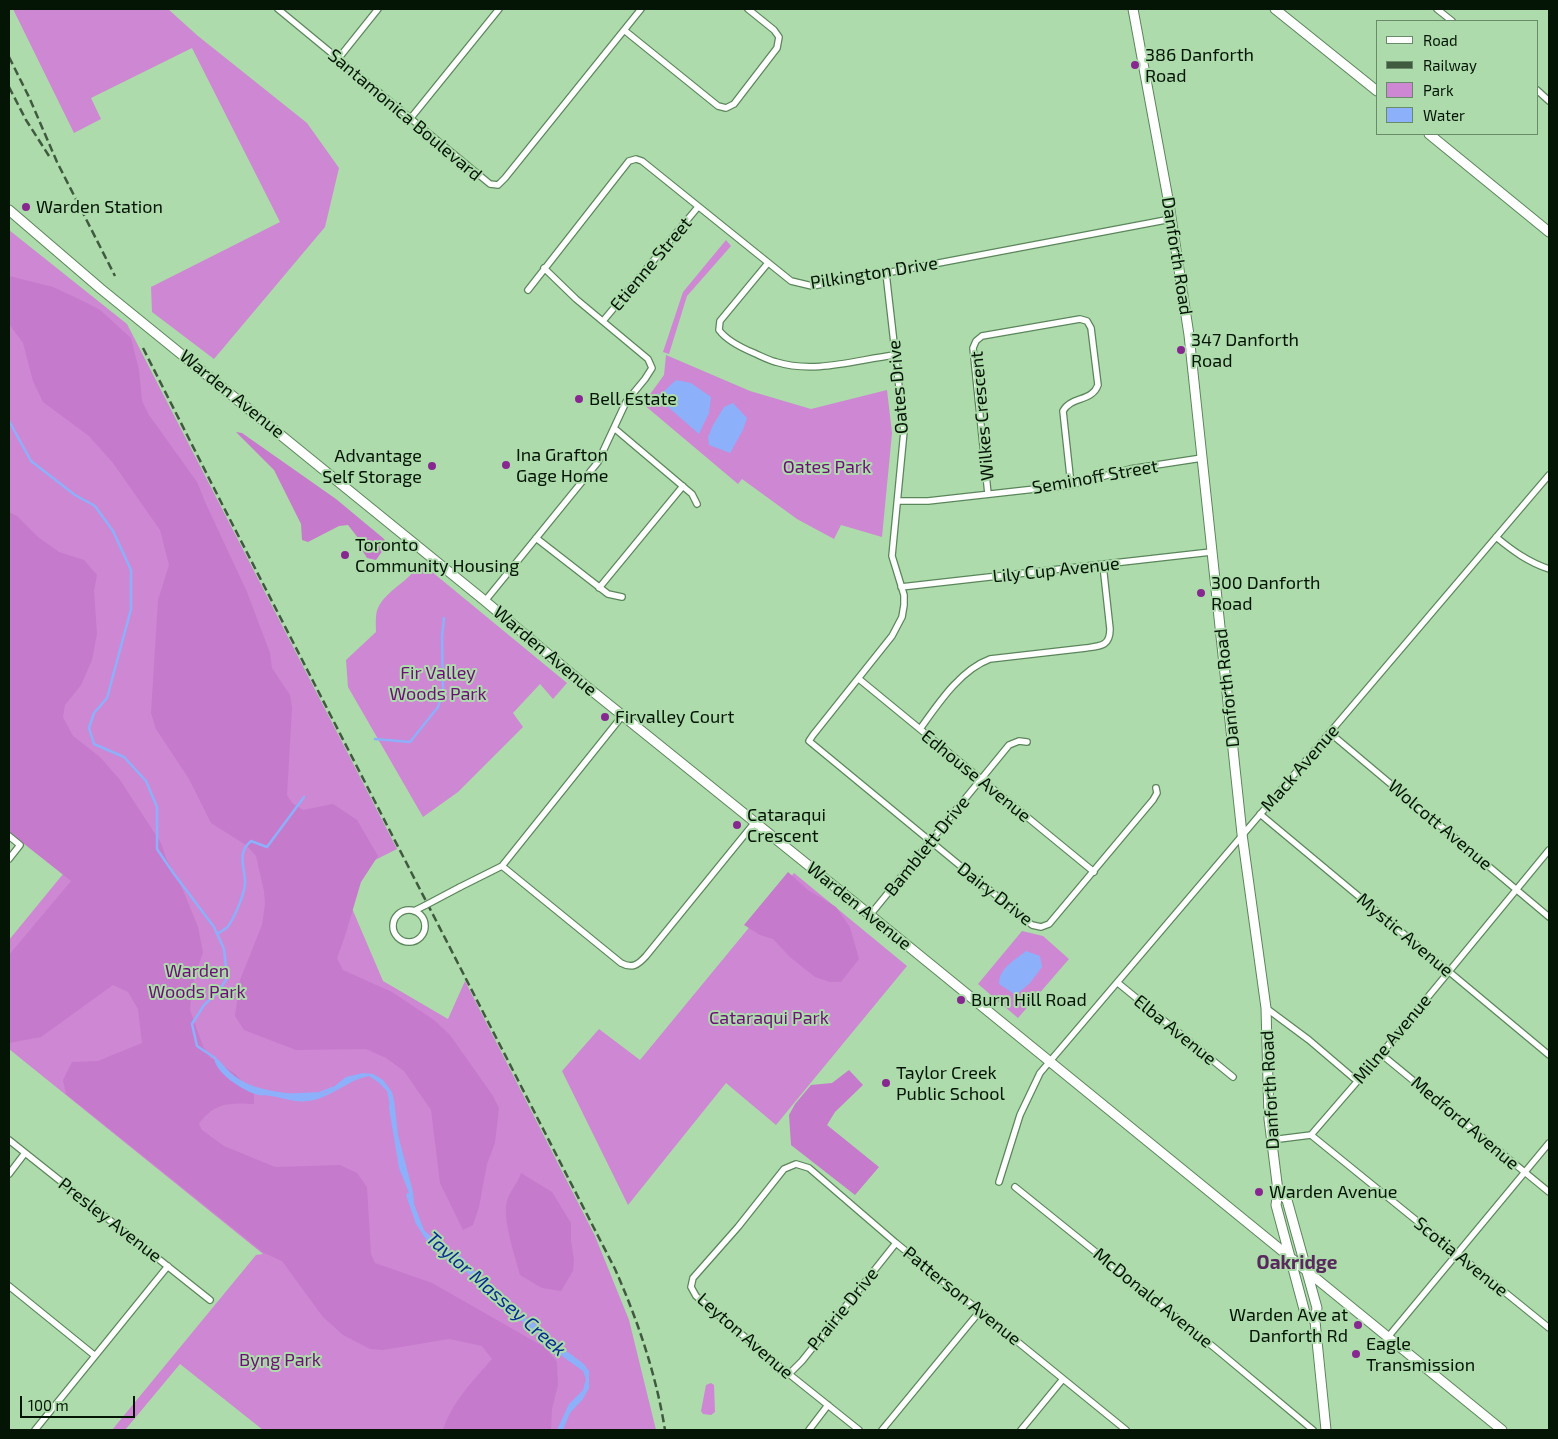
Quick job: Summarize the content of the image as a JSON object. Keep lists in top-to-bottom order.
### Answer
{
  "streets": {
    "main road": ["Danforth Road", "Warden Avenue"],
    "street": [
      "Santamonica Boulevard",
      "Etienne Street",
      "Pilkington Drive",
      "Oates Drive",
      "Wilkes Crescent",
      "Seminoff Street",
      "Lily Cup Avenue",
      "Mack Avenue",
      "Edhouse Avenue",
      "Wolcott Avenue",
      "Bamblett Drive",
      "Dairy Drive",
      "Mystic Avenue",
      "Elba Avenue",
      "Milne Avenue",
      "Medford Avenue",
      "Presley Avenue",
      "Scotia Avenue",
      "Patterson Avenue",
      "McDonald Avenue",
      "Prairie Drive",
      "Leyton Avenue"
    ]
  },
  "crossings": [
    ["Danforth Road", "Pilkington Drive"],
    ["Danforth Road", "Warden Avenue"],
    ["Danforth Road", "Seminoff Street"],
    ["Danforth Road", "Lily Cup Avenue"],
    ["Danforth Road", "Mack Avenue"],
    ["Etienne Street", "Pilkington Drive"],
    ["Pilkington Drive", "Oates Drive"],
    ["Oates Drive", "Seminoff Street"],
    ["Oates Drive", "Lily Cup Avenue"],
    ["Warden Avenue", "Mack Avenue"],
    ["Warden Avenue", "Bamblett Drive"],
    ["Wilkes Crescent", "Seminoff Street"],
    ["Mack Avenue", "Wolcott Avenue"],
    ["Mack Avenue", "Mystic Avenue"],
    ["Mack Avenue", "Elba Avenue"],
    ["Edhouse Avenue", "Bamblett Drive"],
    ["Edhouse Avenue", "Dairy Drive"],
    ["Wolcott Avenue", "Milne Avenue"],
    ["Bamblett Drive", "Dairy Drive"],
    ["Mystic Avenue", "Milne Avenue"],
    ["Milne Avenue", "Medford Avenue"],
    ["Milne Avenue", "Scotia Avenue"],
    ["Patterson Avenue", "Prairie Drive"],
    ["Patterson Avenue", "Leyton Avenue"],
    ["Prairie Drive", "Leyton Avenue"]
  ],
  "districts": ["Oakridge"],
  "water": ["Taylor Massey Creek"],
  "parks": [
    "Oates Park",
    "Fir Valley Woods Park",
    "Warden Woods Park",
    "Cataraqui Park",
    "Byng Park"
  ],
  "places": [
    "386 Danforth Road",
    "Warden Station",
    "347 Danforth Road",
    "Bell Estate",
    "Ina Grafton Gage Home",
    "Advantage Self Storage",
    "Toronto Community Housing",
    "300 Danforth Road",
    "Firvalley Court",
    "Cataraqui Crescent",
    "Burn Hill Road",
    "Taylor Creek Public School",
    "Warden Avenue",
    "Warden Ave at Danforth Rd",
    "Eagle Transmission"
  ],
  "legend": [
    "Road",
    "Railway",
    "Park",
    "Water"
  ],
  "scale_bar": "100 m"
}
